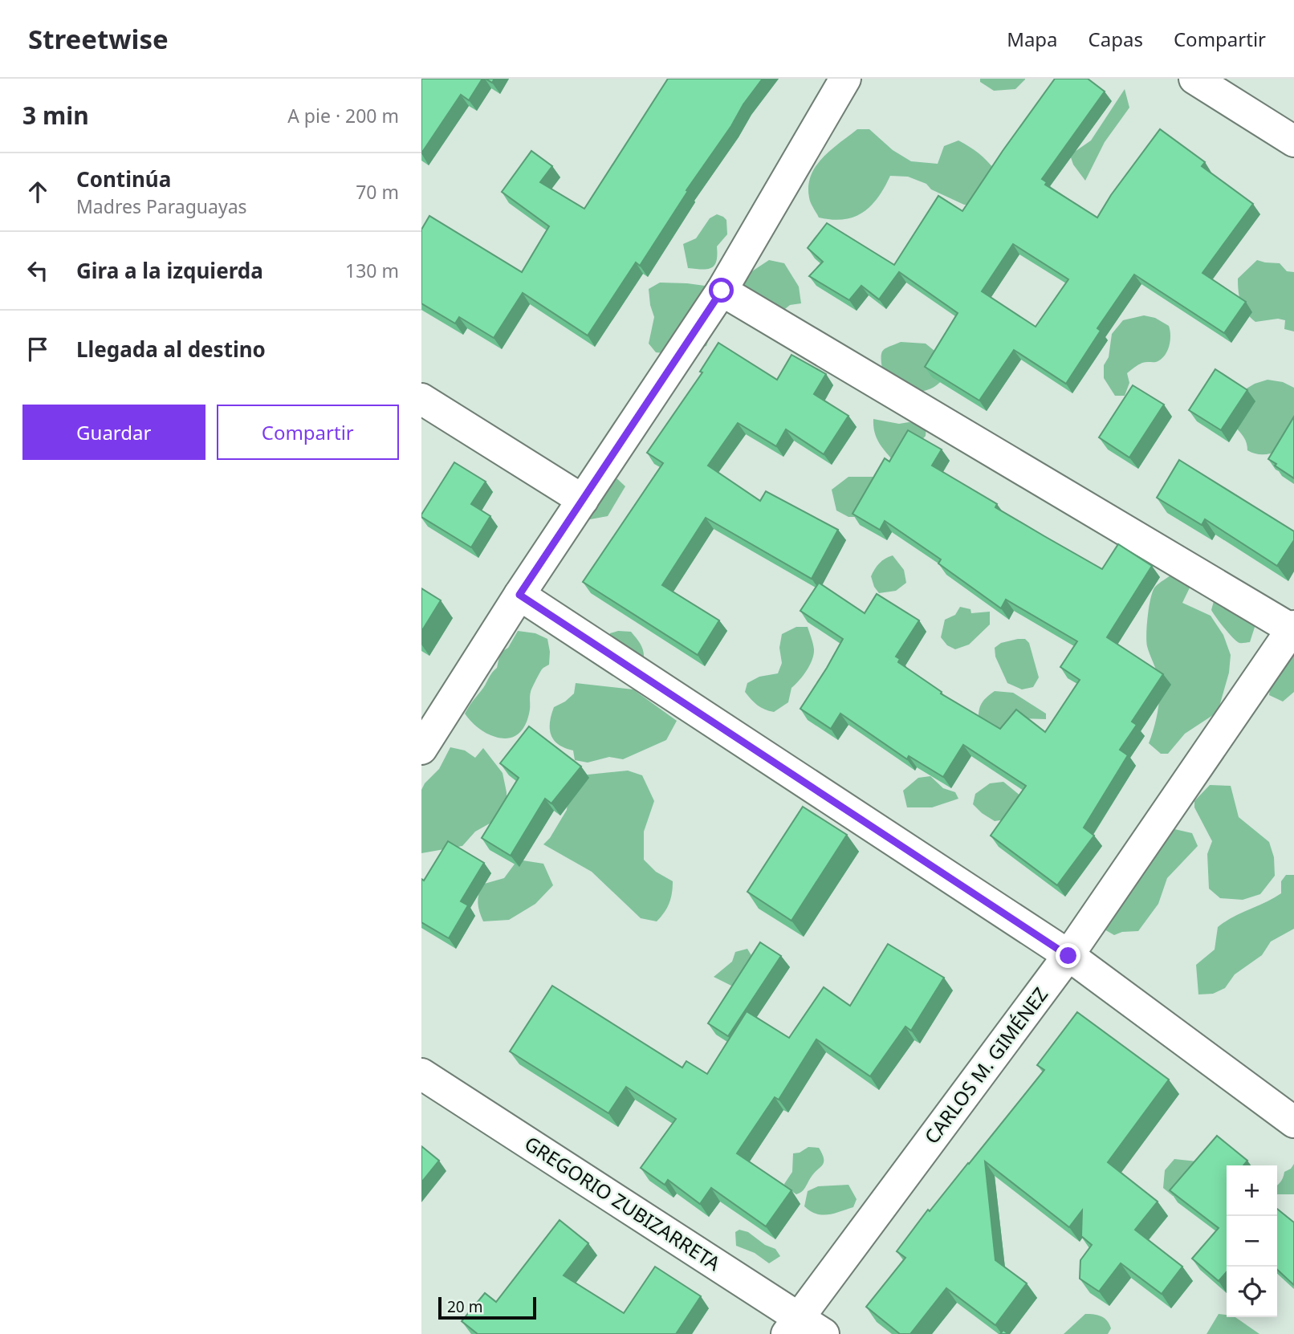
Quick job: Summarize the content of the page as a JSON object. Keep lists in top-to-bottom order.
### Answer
{
  "streets": {
    "street": ["CARLOS M. GIMÉNEZ", "GREGORIO ZUBIZARRETA"]
  },
  "crossings": [
    ["CARLOS M. GIMÉNEZ", "GREGORIO ZUBIZARRETA"]
  ],
  "scale_bar": "20 m",
  "page": {
    "header": "Streetwise",
    "nav": ["Mapa", "Capas", "Compartir"],
    "heading": ["3 min", "A pie · 200 m"],
    "list": [
      ["Continúa", "Madres Paraguayas", "70 m"],
      ["Gira a la izquierda", "130 m"],
      "Llegada al destino"
    ],
    "buttons": ["Guardar", "Compartir"],
    "map_buttons": ["+", "−"],
    "scale": "20 m"
  }
}
